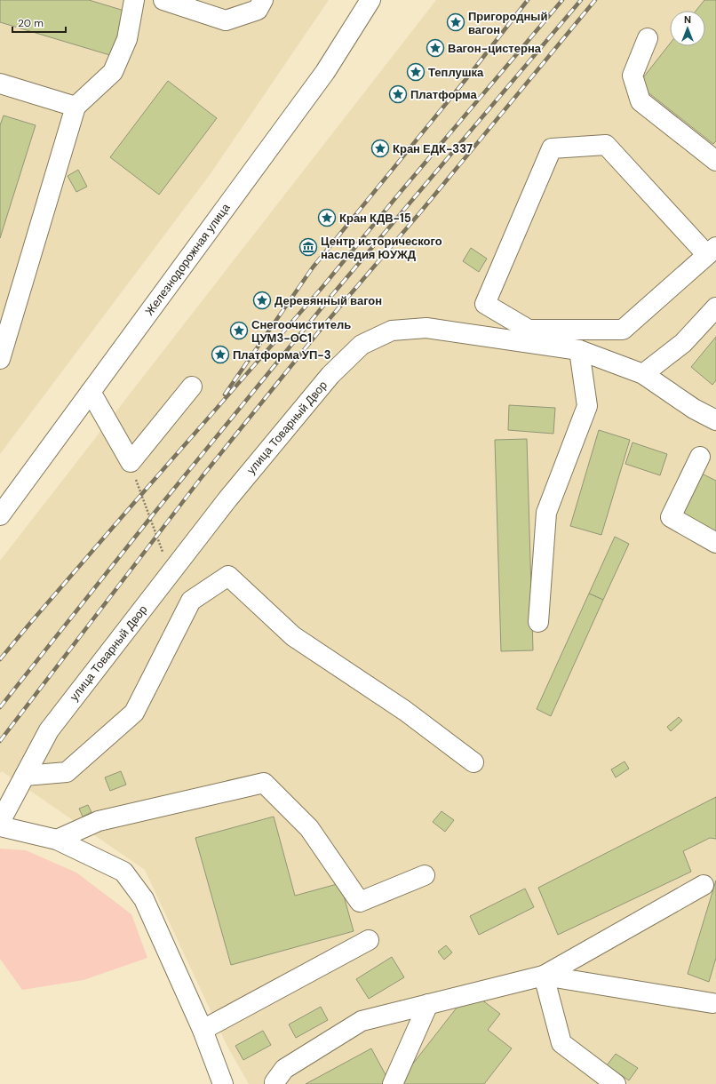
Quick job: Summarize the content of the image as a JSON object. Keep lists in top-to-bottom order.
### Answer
{
  "streets": {
    "street": ["Железнодорожная улица", "улица Товарный Двор"]
  },
  "places": {
    "place": [
      "Пригородный вагон",
      "Вагон-цистерна",
      "Теплушка",
      "Платформа",
      "Кран ЕДК-337",
      "Кран КДВ-15",
      "Деревянный вагон",
      "Снегоочиститель ЦУМ3-ОС1",
      "Платформа УП-3"
    ],
    "museum": ["Центр исторического наследия ЮУЖД"]
  },
  "scale_bar": "20 m",
  "north": "top"
}
